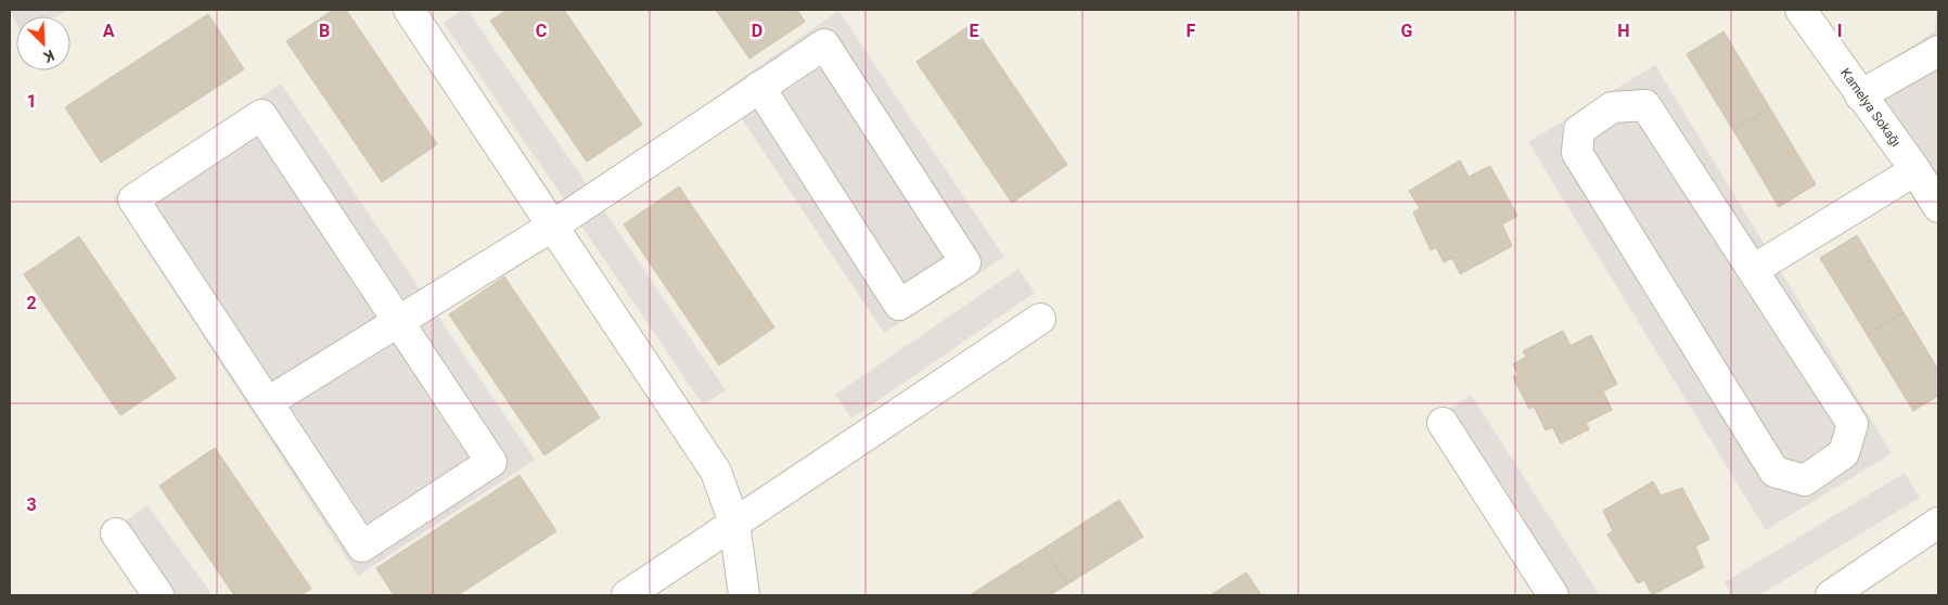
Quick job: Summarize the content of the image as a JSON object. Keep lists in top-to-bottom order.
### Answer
{
  "streets": {
    "street": ["Kamelya Sokağı"]
  },
  "north": "bottom right",
  "grid": {
    "columns": [
      "A",
      "B",
      "C",
      "D",
      "E",
      "F",
      "G",
      "H",
      "I"
    ],
    "rows": ["1", "2", "3"]
  }
}
